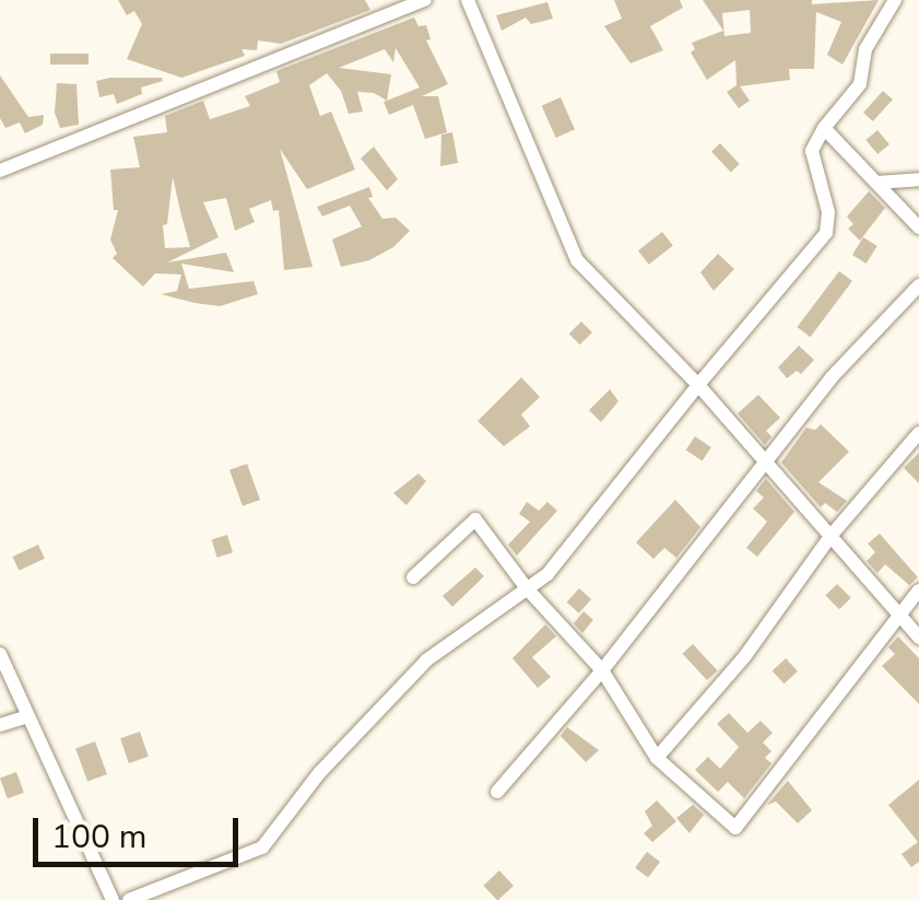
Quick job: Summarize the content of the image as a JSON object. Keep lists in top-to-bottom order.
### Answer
{
  "scale_bar": "100 m"
}
